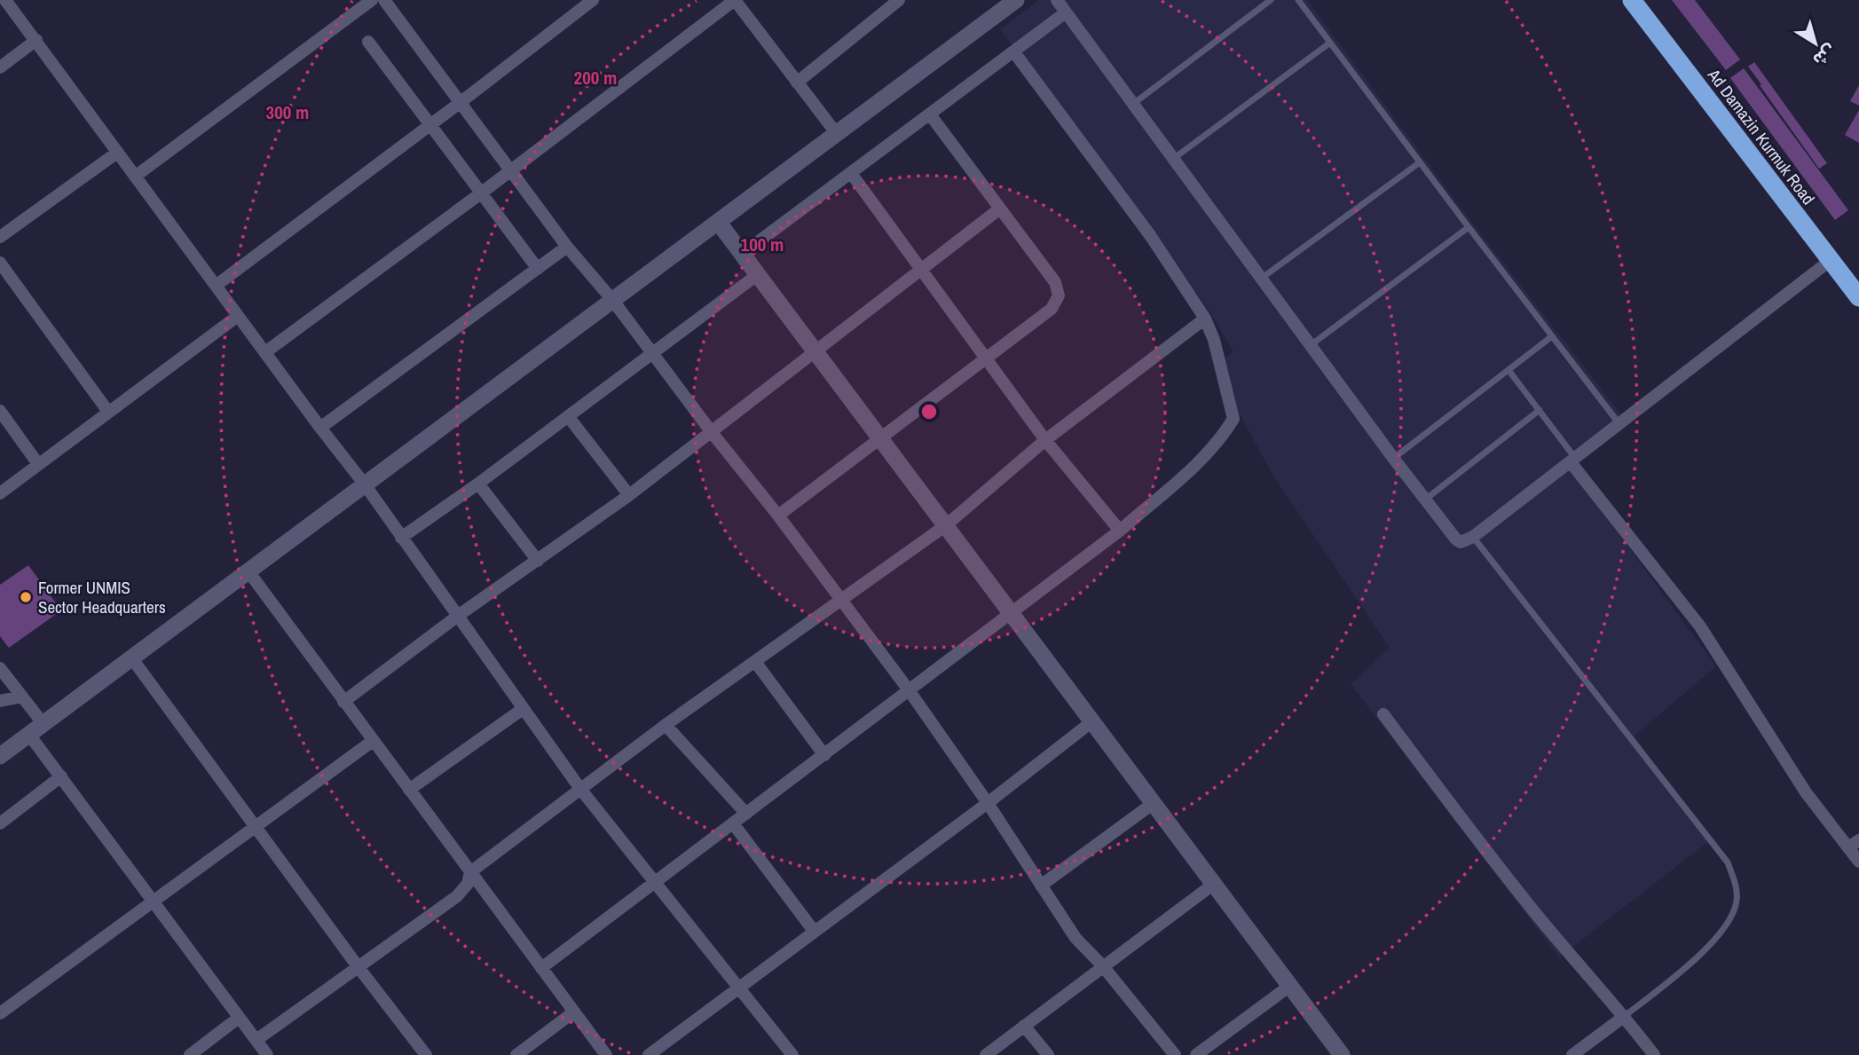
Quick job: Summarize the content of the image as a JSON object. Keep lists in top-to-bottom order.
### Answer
{
  "streets": {
    "highway": ["Ad Damazin Kurmuk Road"]
  },
  "places": ["Former UNMIS Sector Headquarters"],
  "north": "bottom right",
  "rings": ["200 m", "300 m", "100 m"]
}
